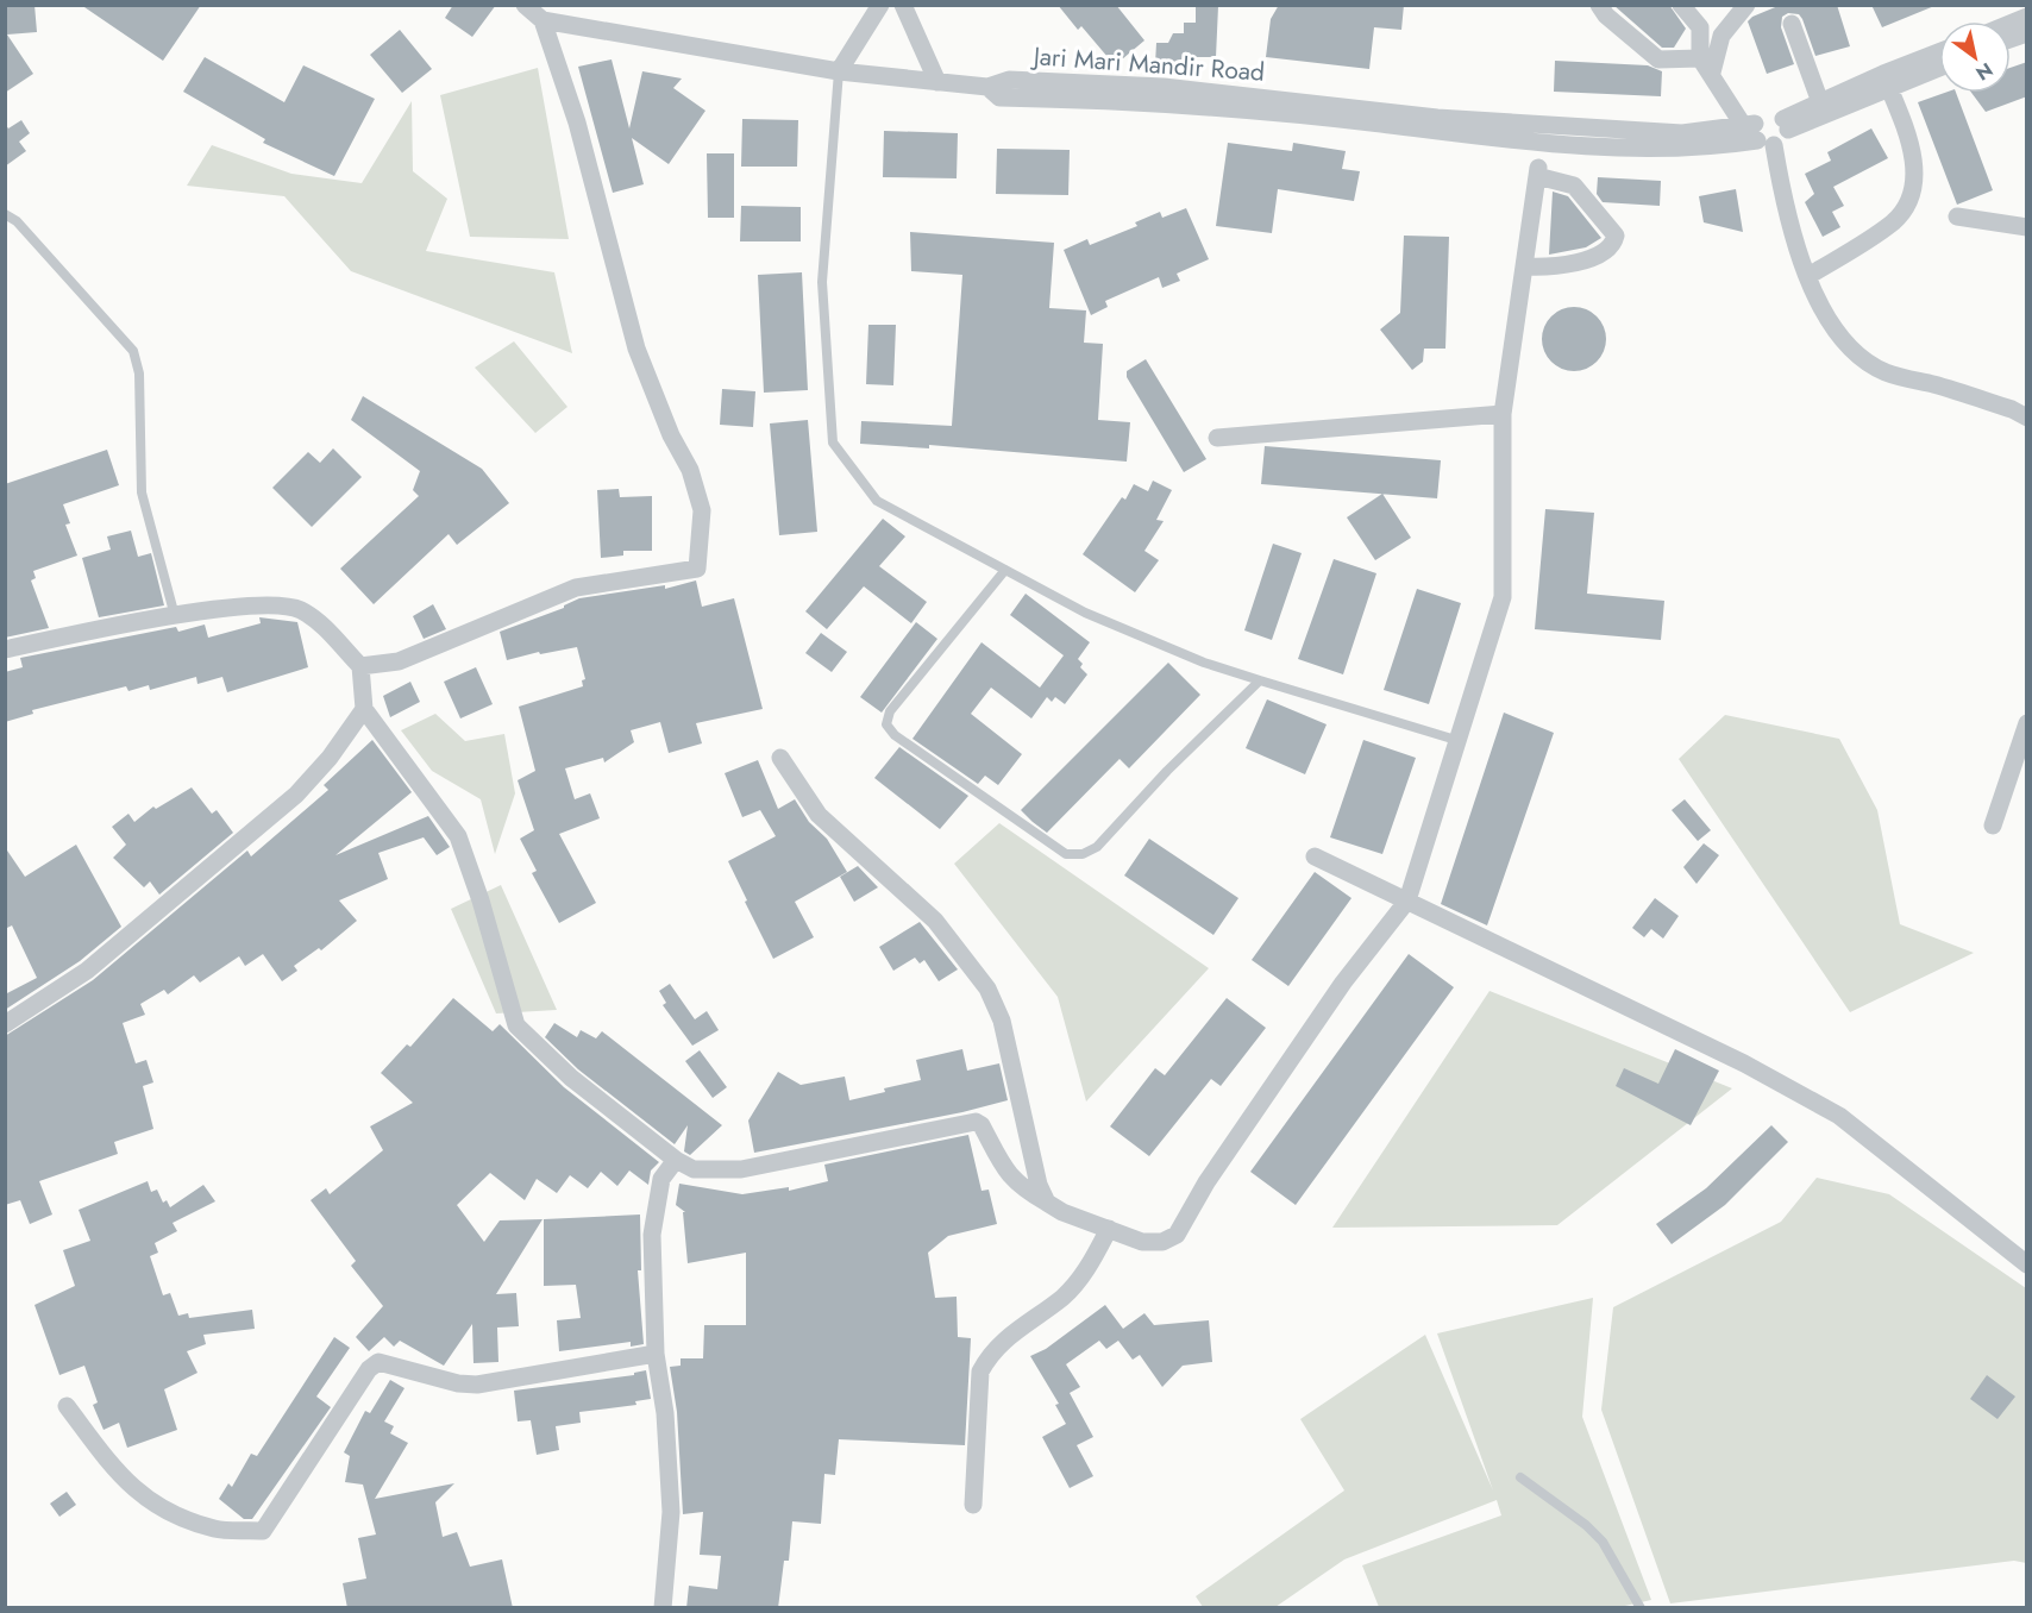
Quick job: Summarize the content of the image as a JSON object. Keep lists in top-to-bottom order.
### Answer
{
  "streets": {
    "street": ["Jari Mari Mandir Road"]
  },
  "north": "bottom right"
}
